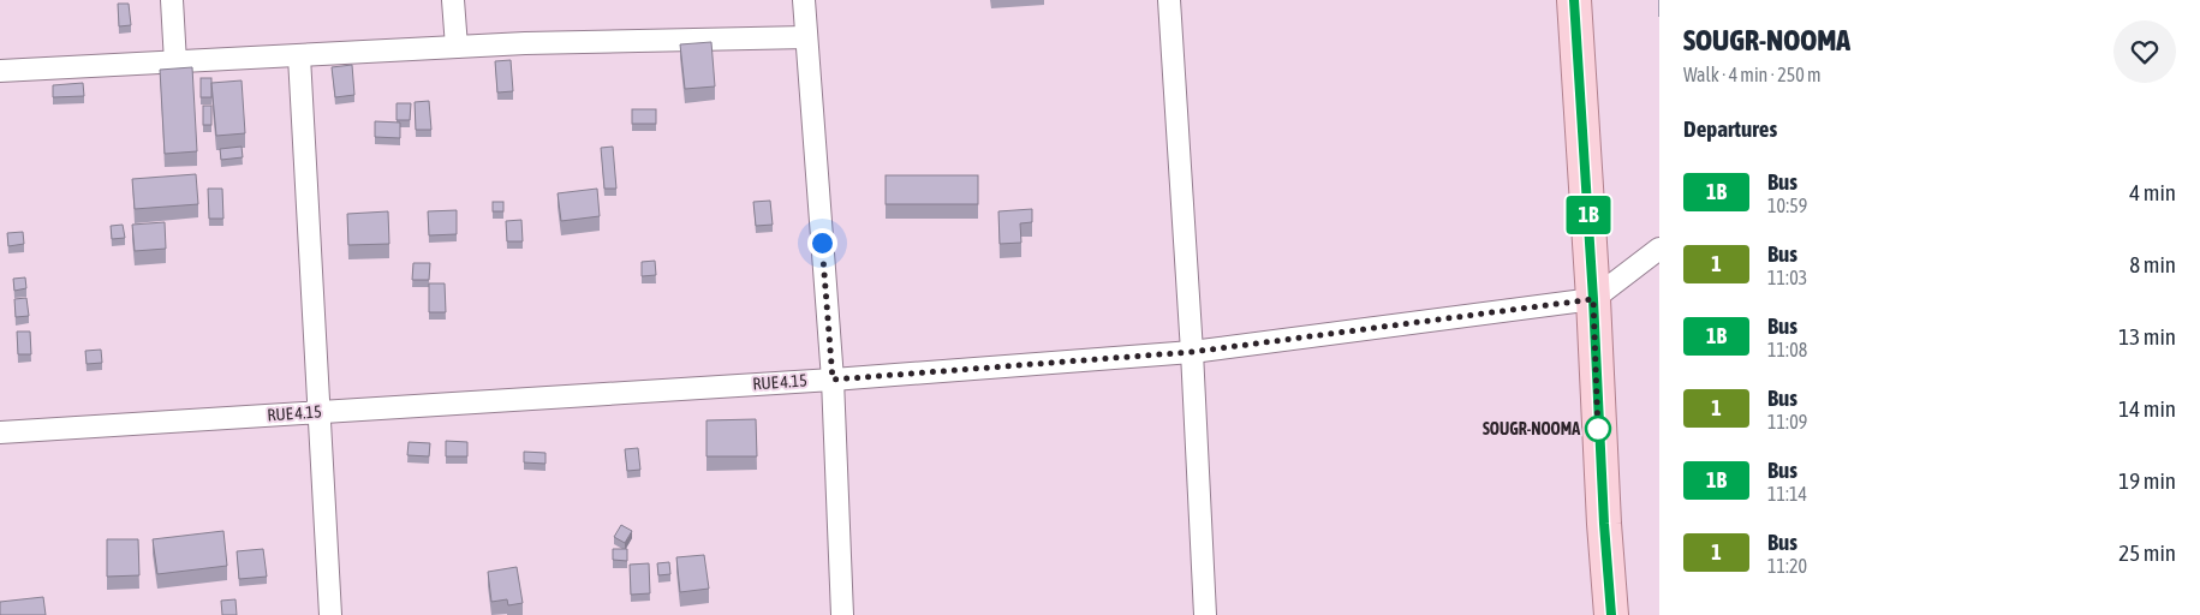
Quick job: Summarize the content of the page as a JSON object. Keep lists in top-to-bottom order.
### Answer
{
  "streets": {
    "street": ["RUE 4.15"]
  },
  "places": ["SOUGR-NOOMA"],
  "lines": ["bus line 1B"],
  "page": {
    "on_map": "1B",
    "heading": [
      ["SOUGR-NOOMA", "Walk · 4 min · 250 m"],
      "Departures"
    ],
    "list": [
      {
        "mark": "1B",
        "name": "Bus",
        "note": "10:59",
        "value": "4 min"
      },
      {
        "mark": "1",
        "name": "Bus",
        "note": "11:03",
        "value": "8 min"
      },
      {
        "mark": "1B",
        "name": "Bus",
        "note": "11:08",
        "value": "13 min"
      },
      {
        "mark": "1",
        "name": "Bus",
        "note": "11:09",
        "value": "14 min"
      },
      {
        "mark": "1B",
        "name": "Bus",
        "note": "11:14",
        "value": "19 min"
      },
      {
        "mark": "1",
        "name": "Bus",
        "note": "11:20",
        "value": "25 min"
      }
    ]
  }
}
